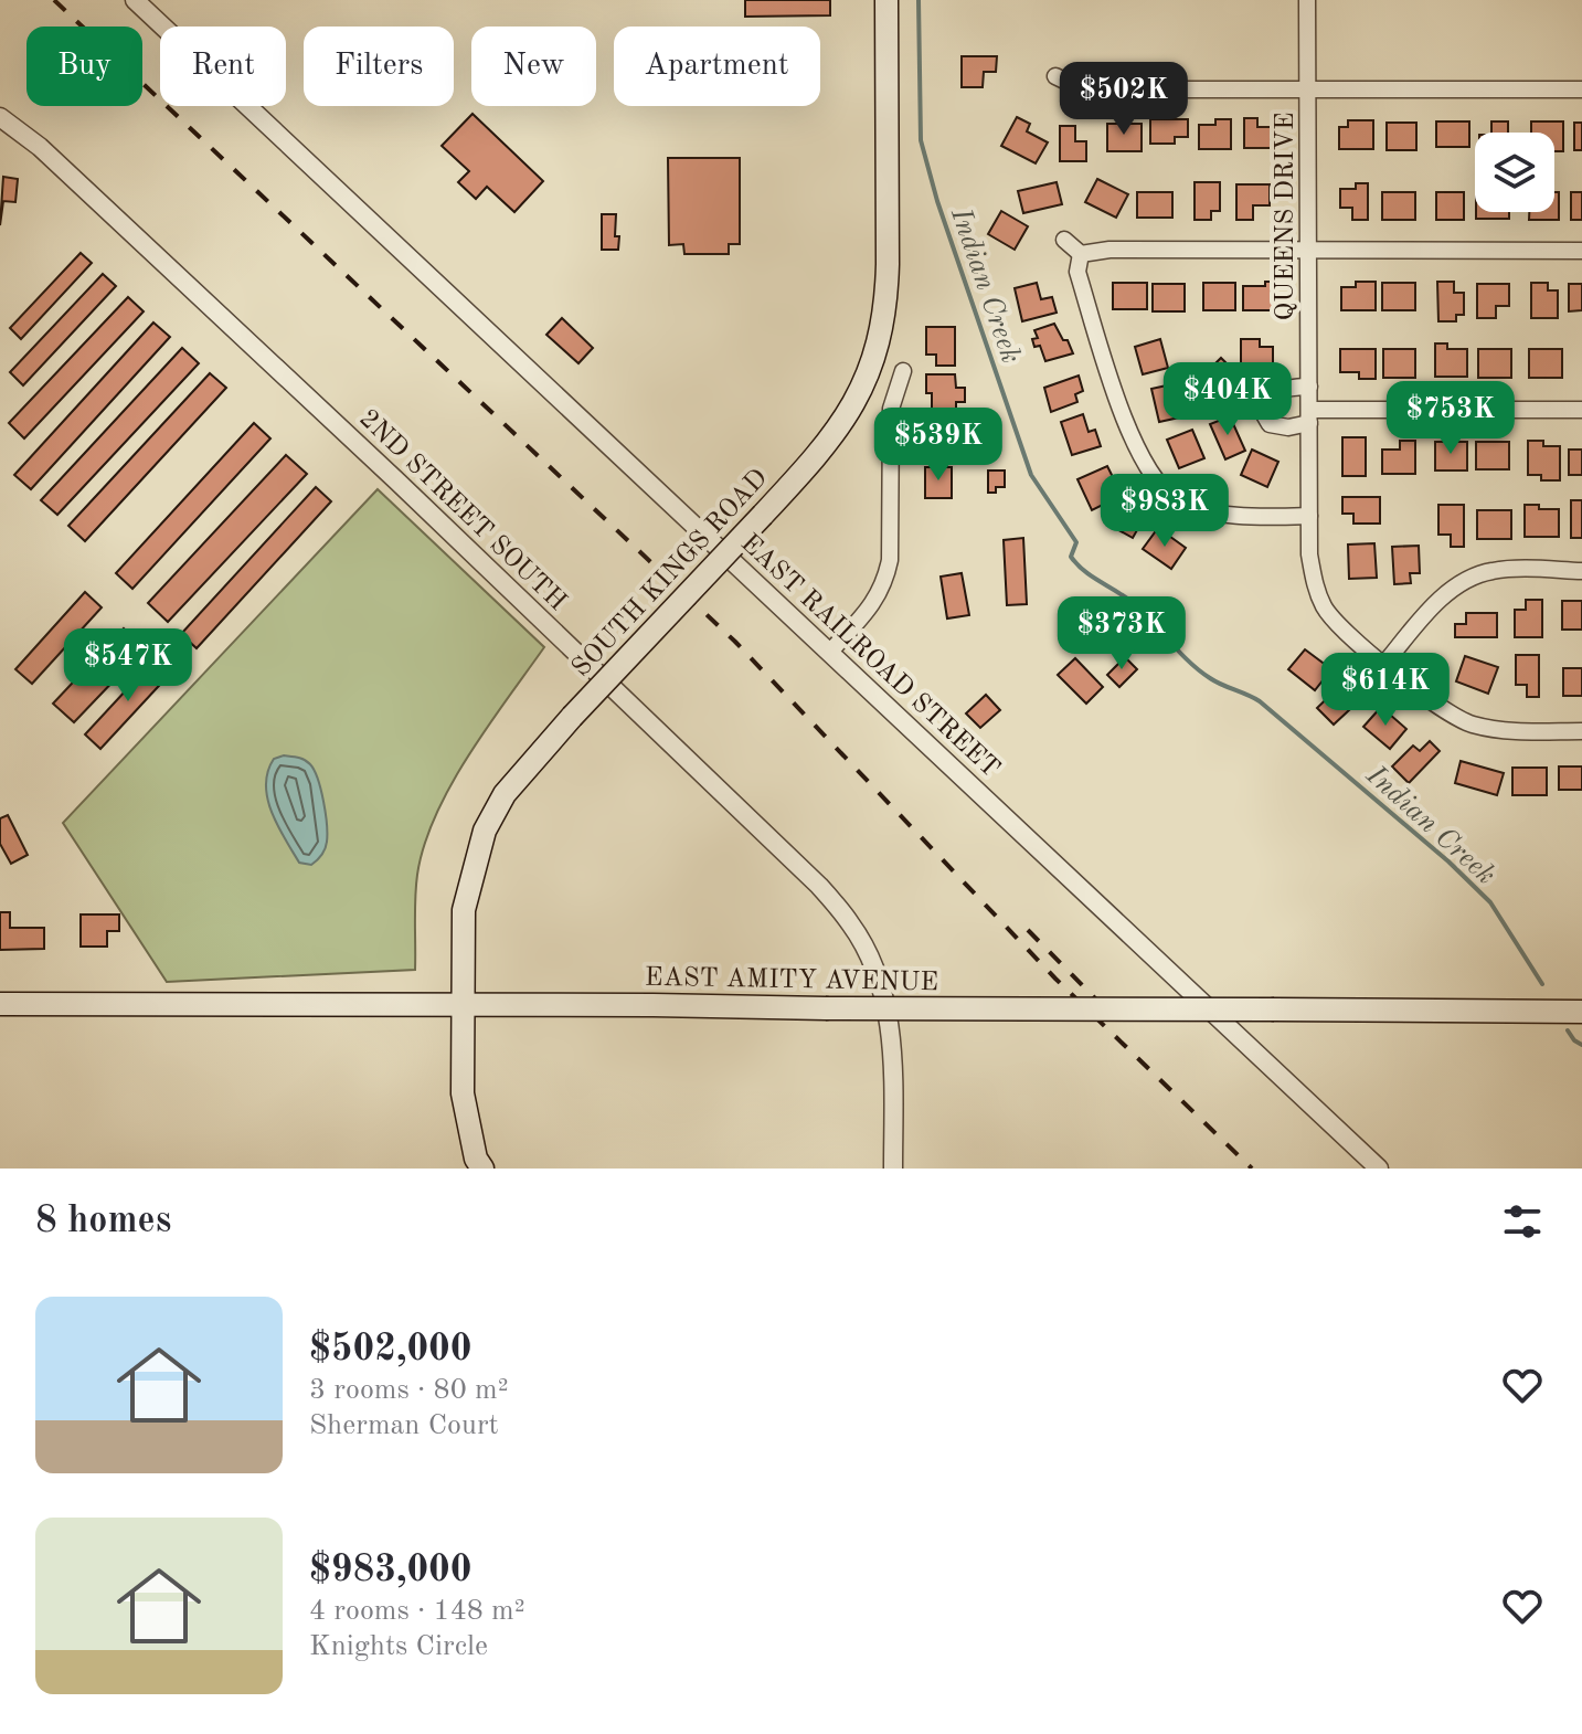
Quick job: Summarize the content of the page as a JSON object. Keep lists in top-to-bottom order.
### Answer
{
  "streets": {
    "main road": ["SOUTH KINGS ROAD", "EAST AMITY AVENUE"],
    "street": ["QUEENS DRIVE", "2ND STREET SOUTH", "EAST RAILROAD STREET"]
  },
  "crossings": [
    ["SOUTH KINGS ROAD", "EAST AMITY AVENUE"]
  ],
  "water": ["Indian Creek"],
  "page": {
    "chip": [
      "Buy",
      "Rent",
      "Filters",
      "New",
      "Apartment"
    ],
    "price": [
      "$502K",
      "$404K",
      "$753K",
      "$539K",
      "$983K",
      "$373K",
      "$547K",
      "$614K"
    ],
    "heading": "8 homes",
    "list": [
      {
        "name": "$502,000",
        "note": "3 rooms · 80 m² · Sherman Court"
      },
      {
        "name": "$983,000",
        "note": "4 rooms · 148 m² · Knights Circle"
      }
    ]
  }
}
